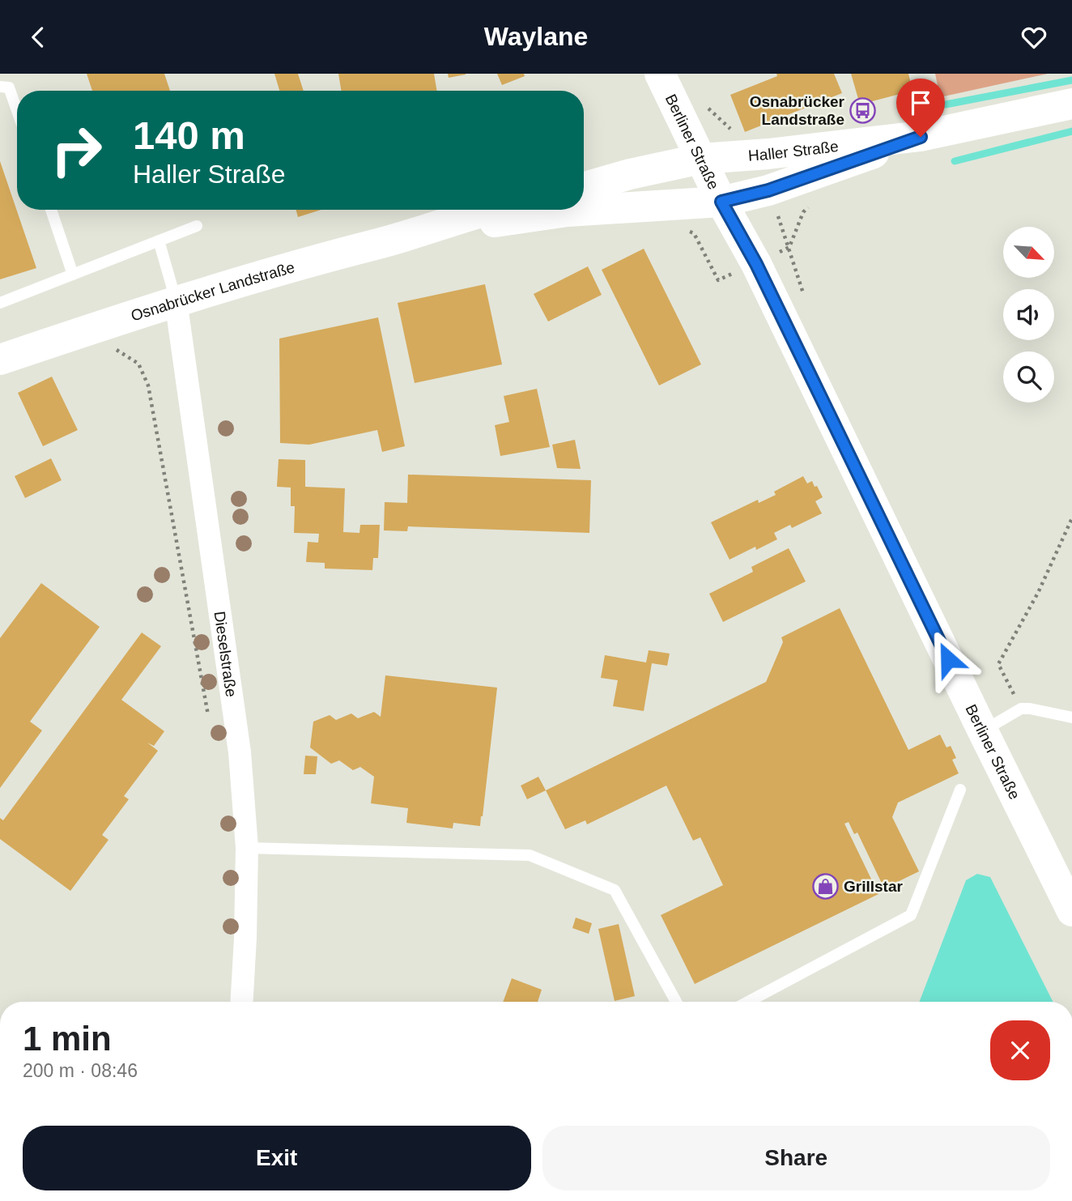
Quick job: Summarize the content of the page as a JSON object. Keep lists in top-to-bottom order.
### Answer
{
  "streets": {
    "street": [
      "Berliner Straße",
      "Haller Straße",
      "Osnabrücker Landstraße",
      "Dieselstraße"
    ]
  },
  "crossings": [
    ["Berliner Straße", "Haller Straße"],
    ["Berliner Straße", "Osnabrücker Landstraße"],
    ["Haller Straße", "Osnabrücker Landstraße"],
    ["Osnabrücker Landstraße", "Dieselstraße"]
  ],
  "places": {
    "bus stop": ["Osnabrücker Landstraße"],
    "shop": ["Grillstar"]
  },
  "north": "bottom right",
  "page": {
    "header": "Waylane",
    "turn": ["140 m", "Haller Straße"],
    "heading": ["1 min", "200 m · 08:46"],
    "buttons": ["Exit", "Share"]
  }
}
